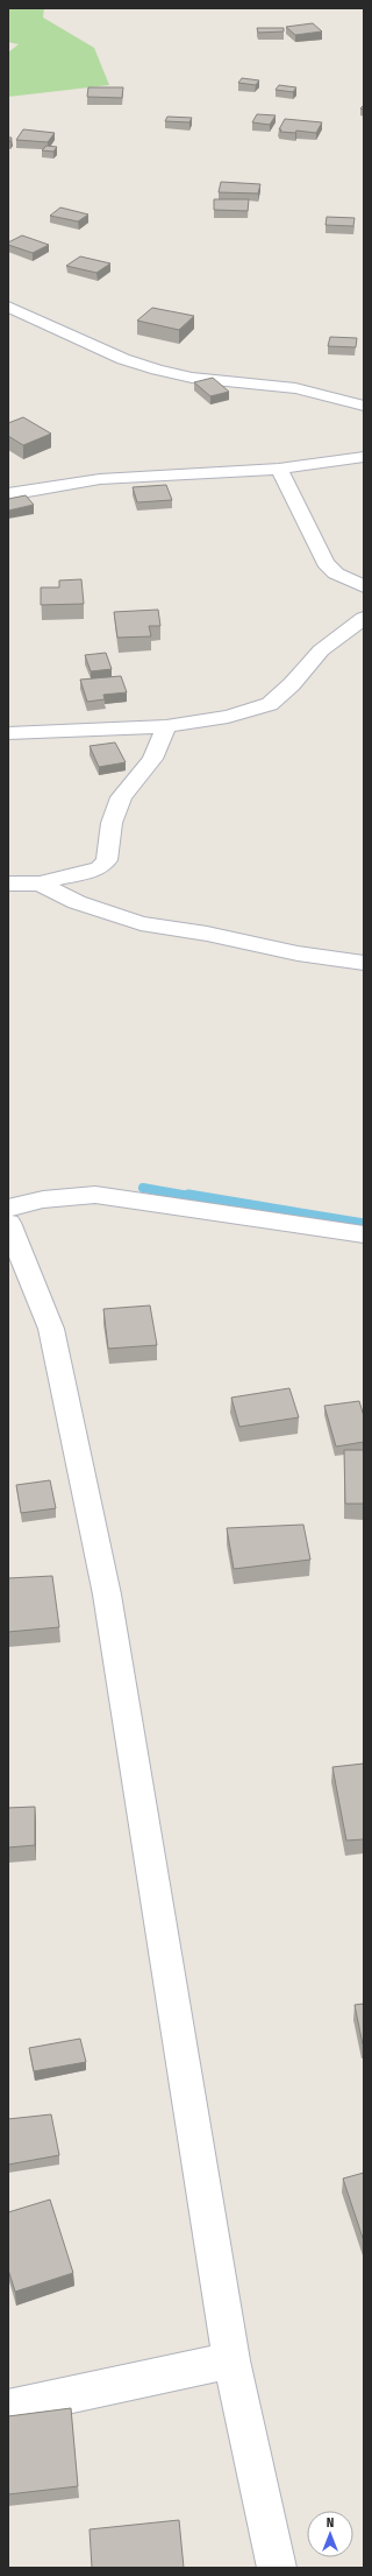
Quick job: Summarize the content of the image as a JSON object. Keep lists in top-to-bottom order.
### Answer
{
  "north": "top"
}
